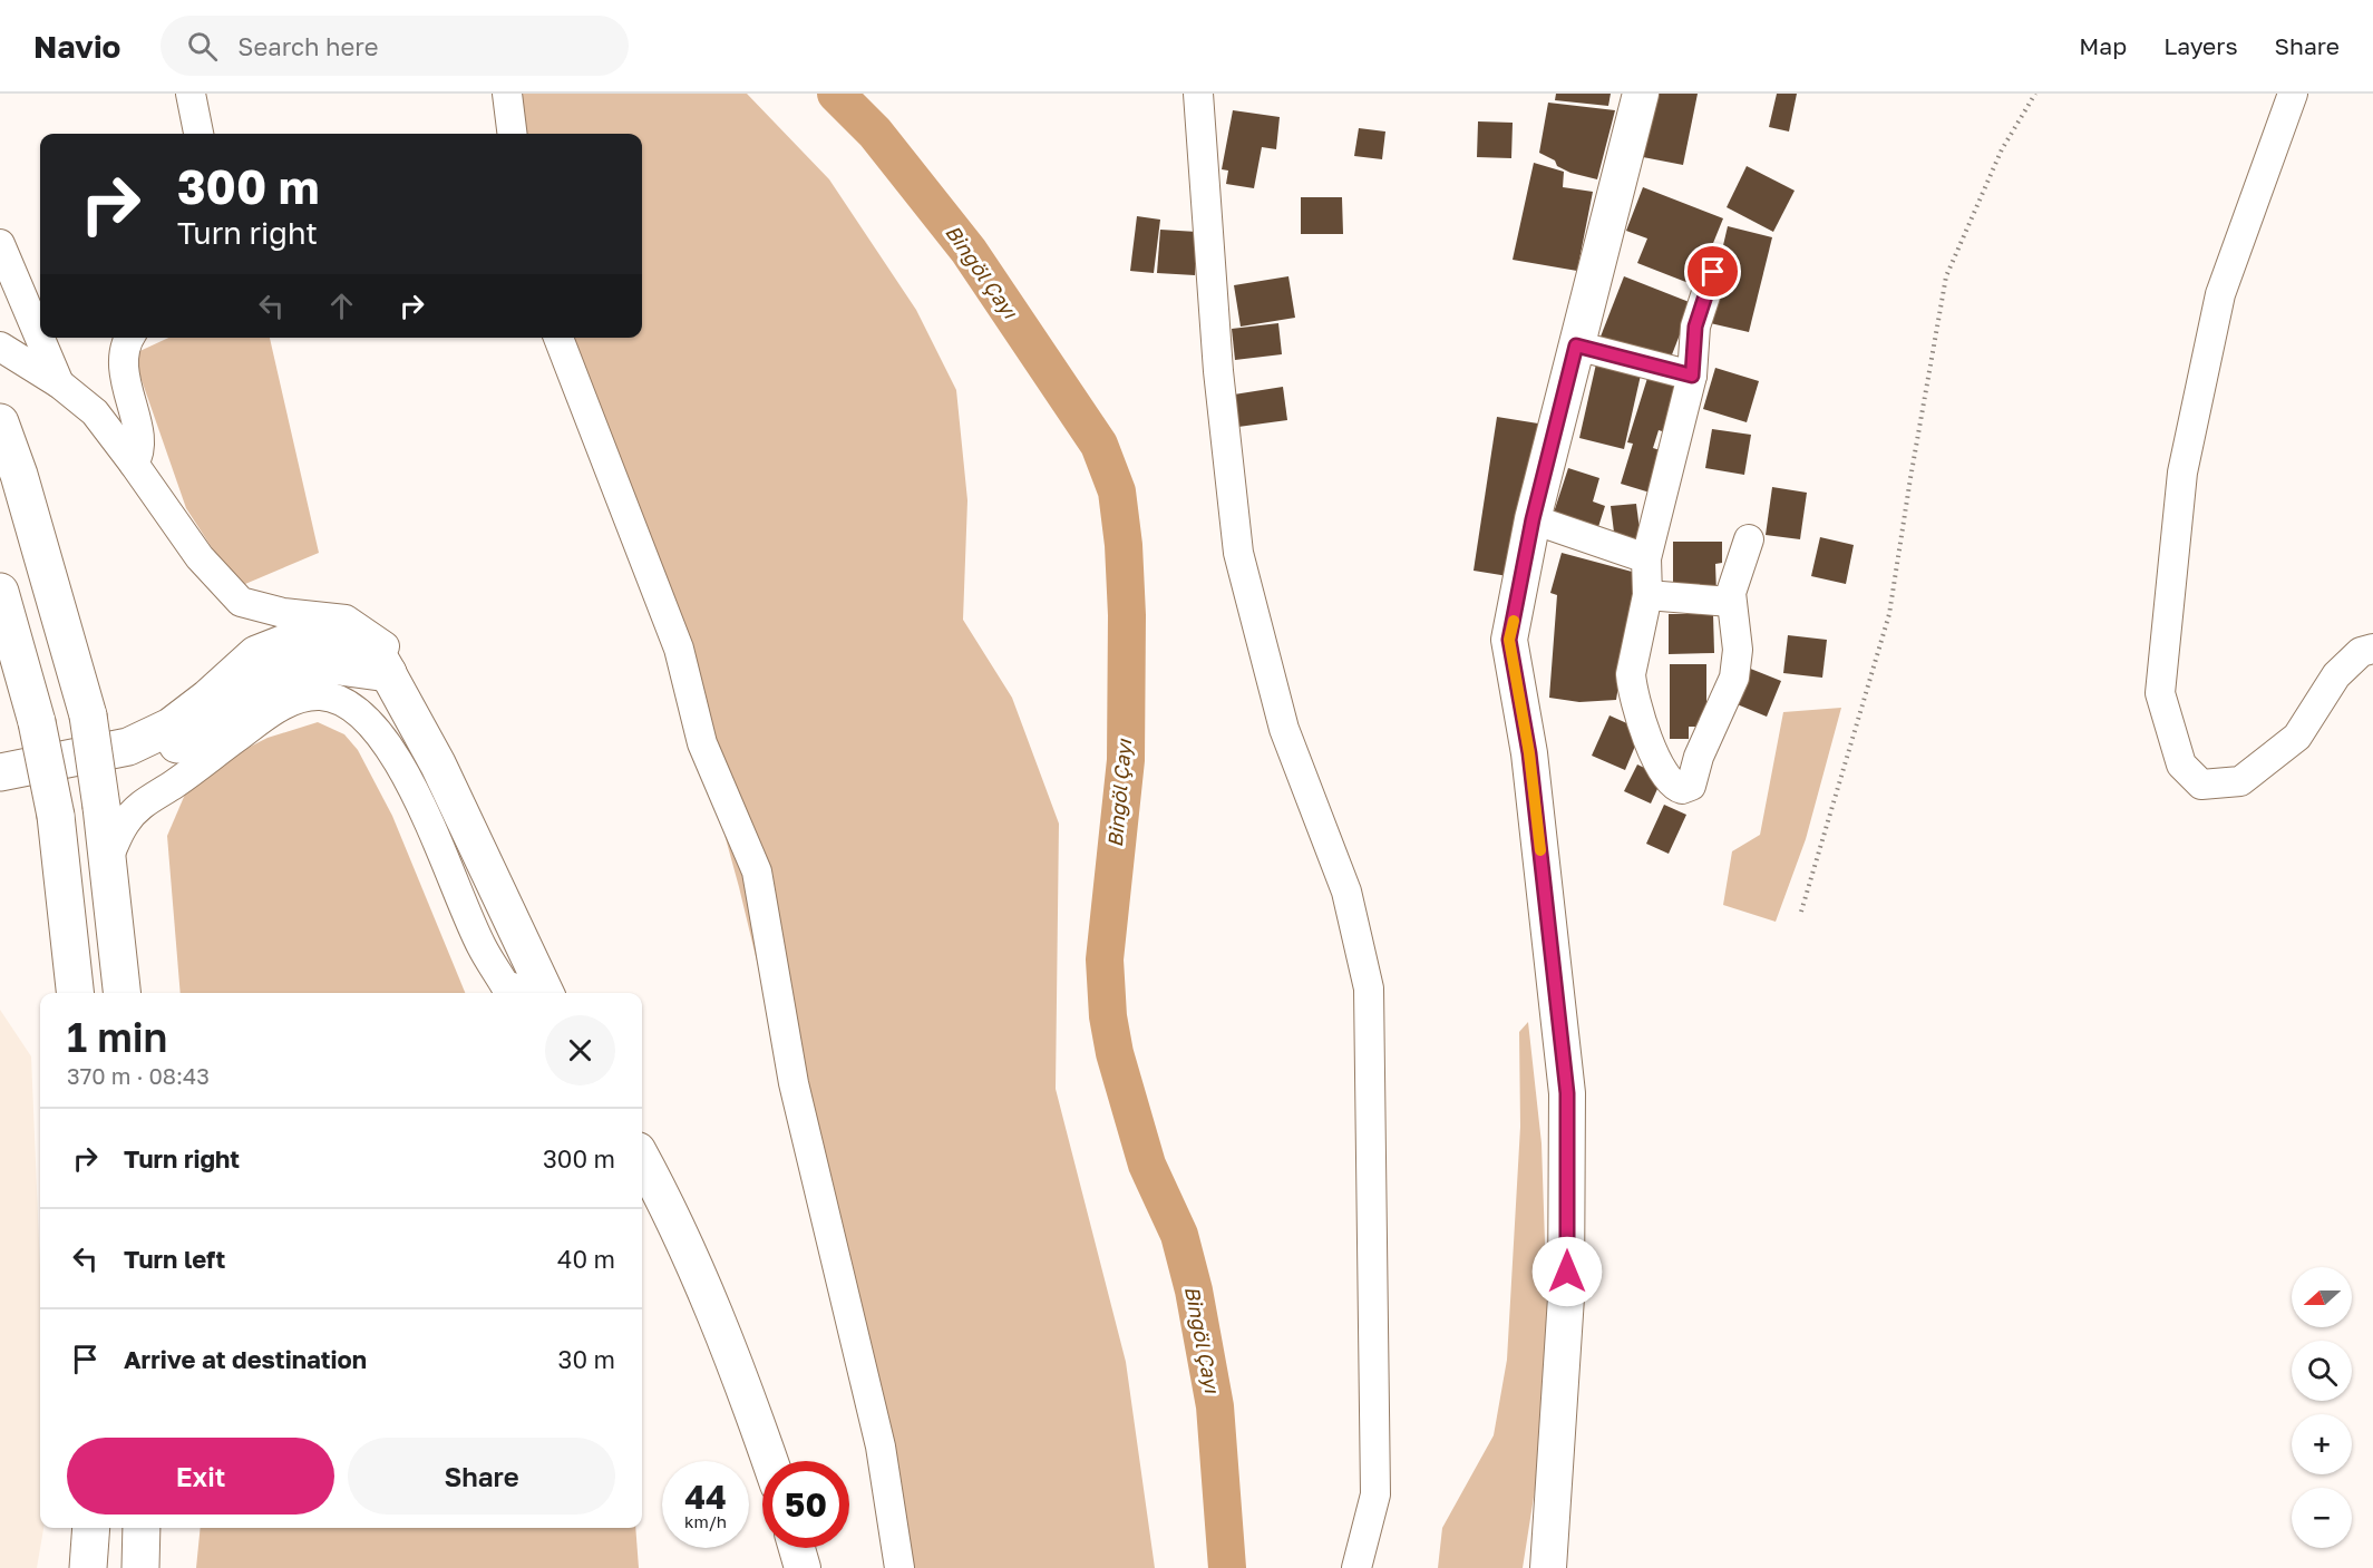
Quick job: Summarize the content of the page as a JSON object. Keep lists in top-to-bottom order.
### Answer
{
  "water": ["Bingöl Çayı"],
  "north": "left",
  "page": {
    "header": "Navio",
    "search": "Search here",
    "nav": ["Map", "Layers", "Share"],
    "turn": ["300 m", "Turn right"],
    "heading": ["1 min", "370 m · 08:43"],
    "list": [
      {
        "name": "Turn right",
        "value": "300 m"
      },
      {
        "name": "Turn left",
        "value": "40 m"
      },
      {
        "name": "Arrive at destination",
        "value": "30 m"
      }
    ],
    "map_buttons": ["+", "−"],
    "buttons": ["Exit", "Share"],
    "speed": "44 km/h",
    "limit": "50"
  }
}
